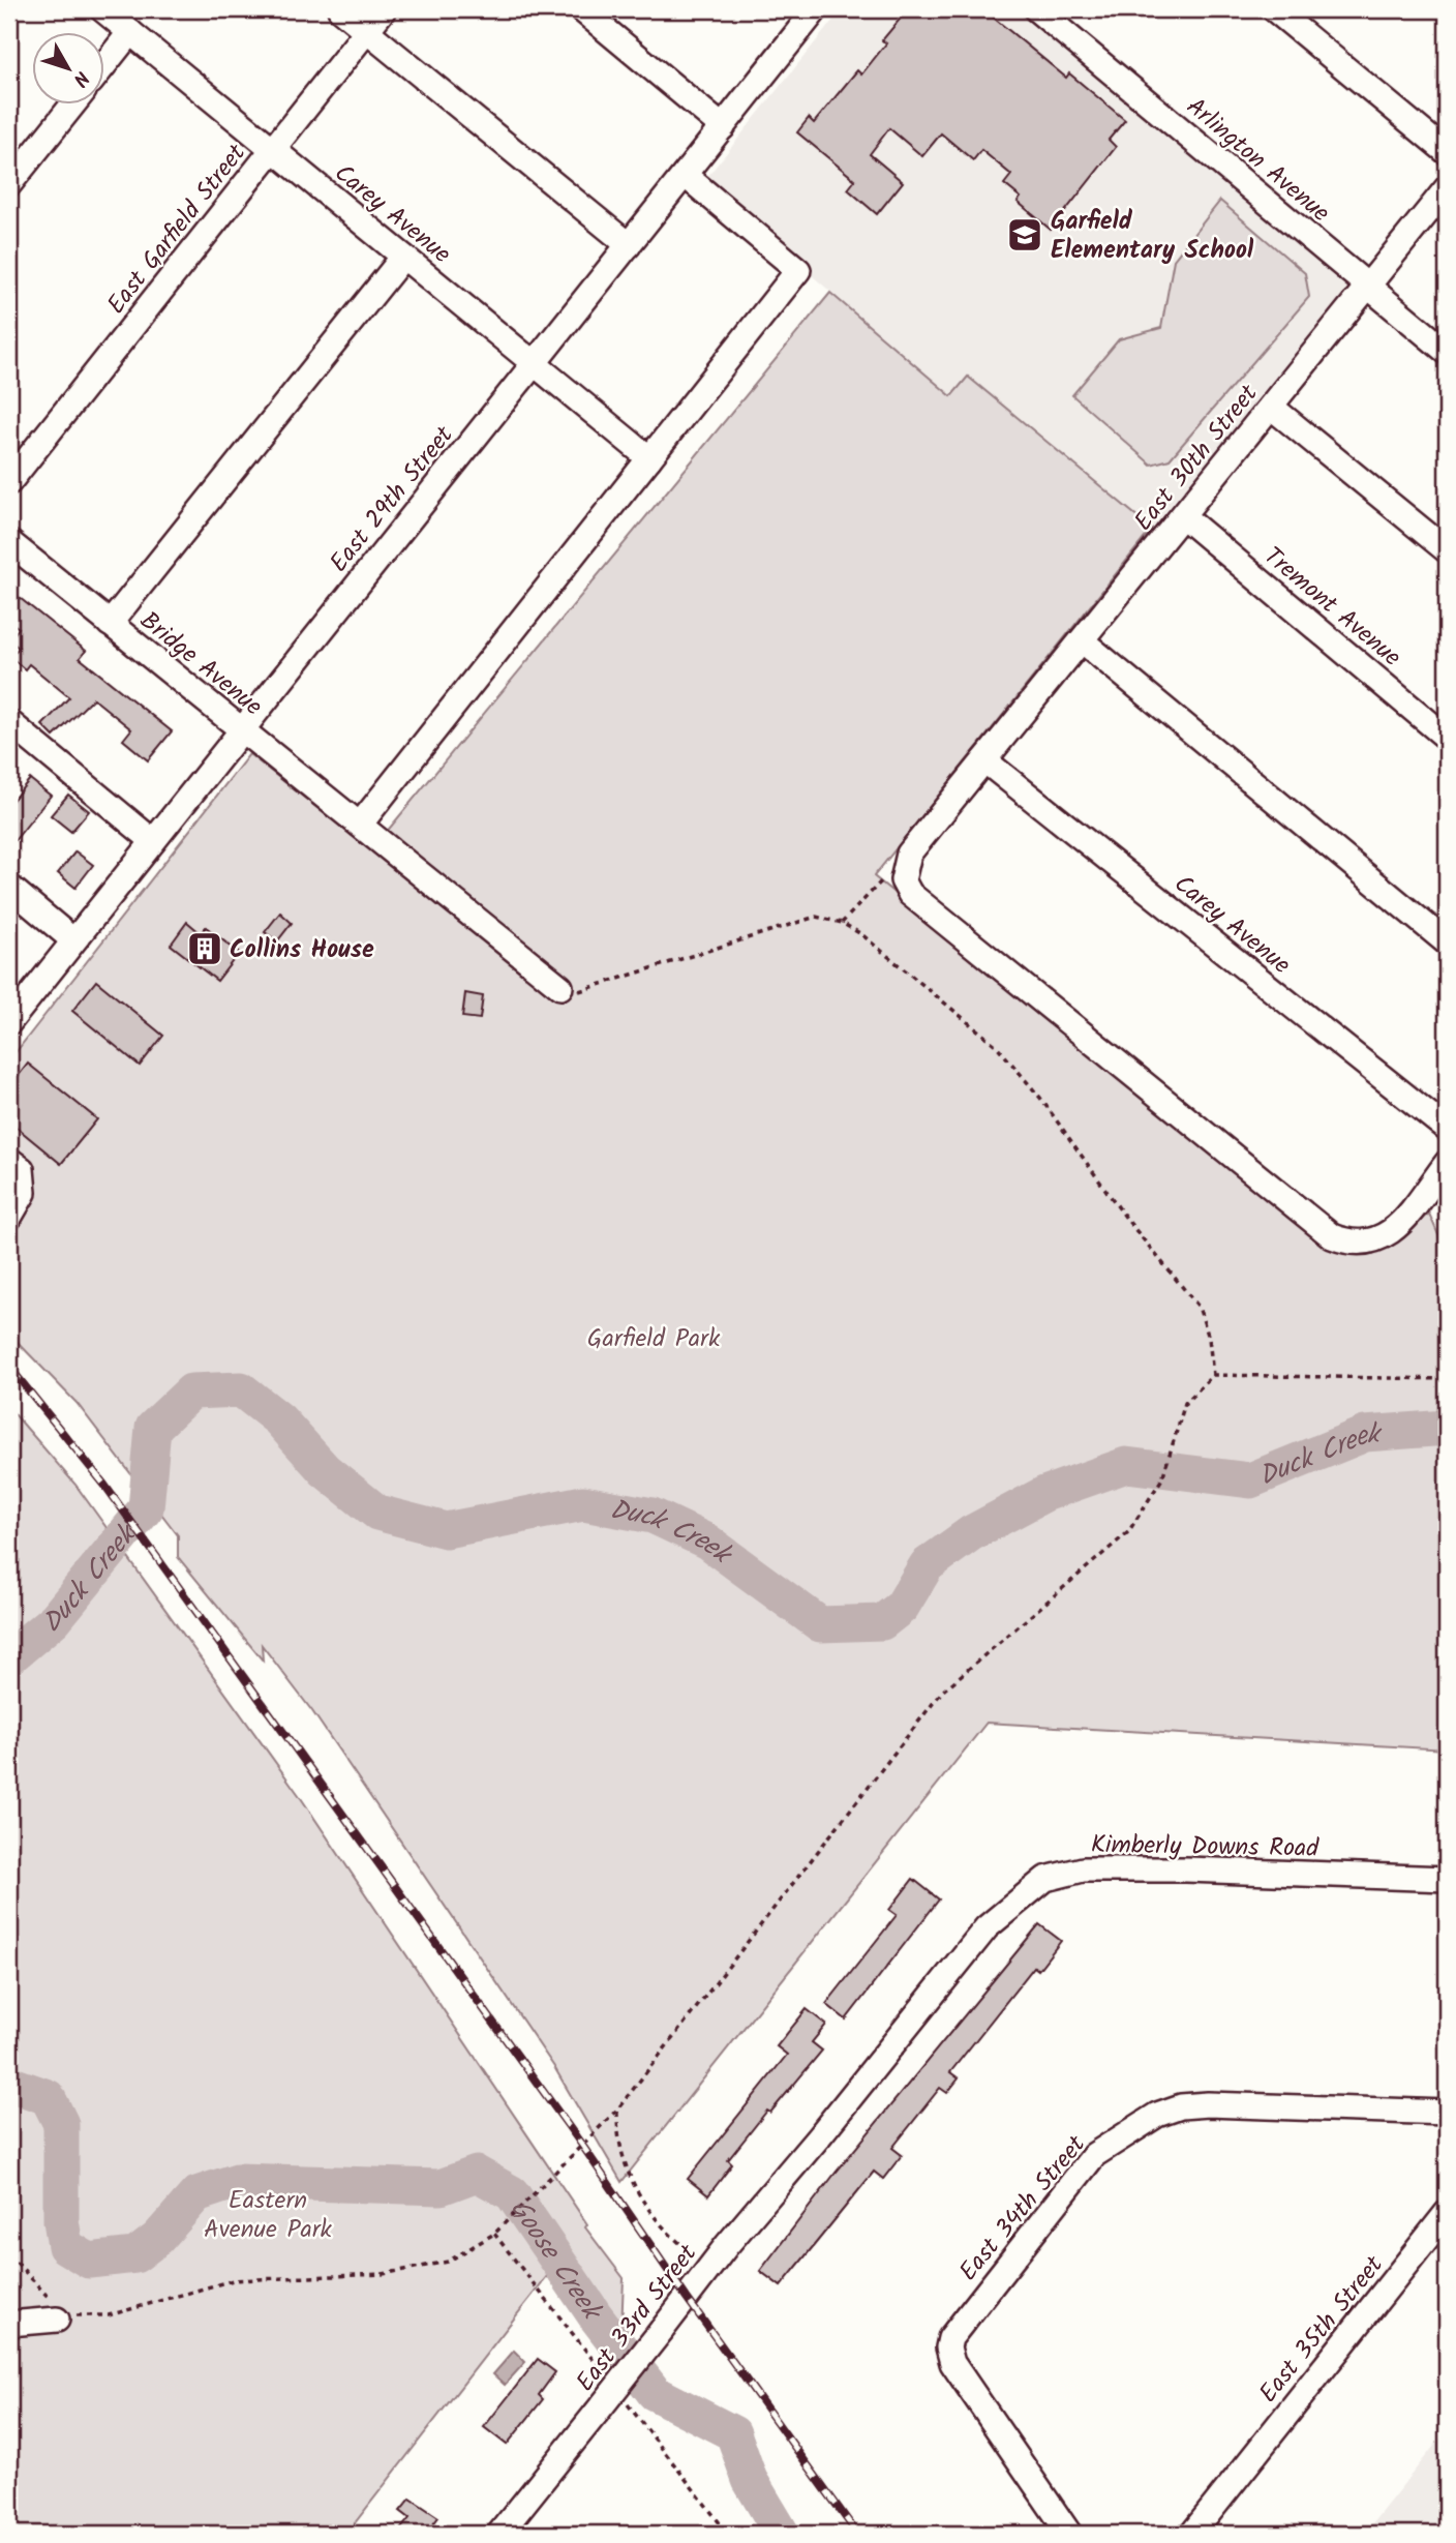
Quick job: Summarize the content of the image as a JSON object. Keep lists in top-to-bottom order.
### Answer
{
  "streets": {
    "street": [
      "Arlington Avenue",
      "Carey Avenue",
      "East Garfield Street",
      "East 30th Street",
      "East 29th Street",
      "Tremont Avenue",
      "Bridge Avenue",
      "Kimberly Downs Road",
      "East 34th Street",
      "East 33rd Street",
      "East 35th Street"
    ]
  },
  "crossings": [
    ["Arlington Avenue", "East 30th Street"],
    ["Carey Avenue", "East Garfield Street"],
    ["Carey Avenue", "East 30th Street"],
    ["Carey Avenue", "East 29th Street"],
    ["East 30th Street", "Tremont Avenue"],
    ["East 29th Street", "Bridge Avenue"],
    ["Kimberly Downs Road", "East 33rd Street"]
  ],
  "water": ["Duck Creek", "Goose Creek"],
  "parks": ["Garfield Park", "Eastern Avenue Park"],
  "places": {
    "school or university": ["Garfield Elementary School"],
    "building": ["Collins House"]
  },
  "north": "bottom right"
}
